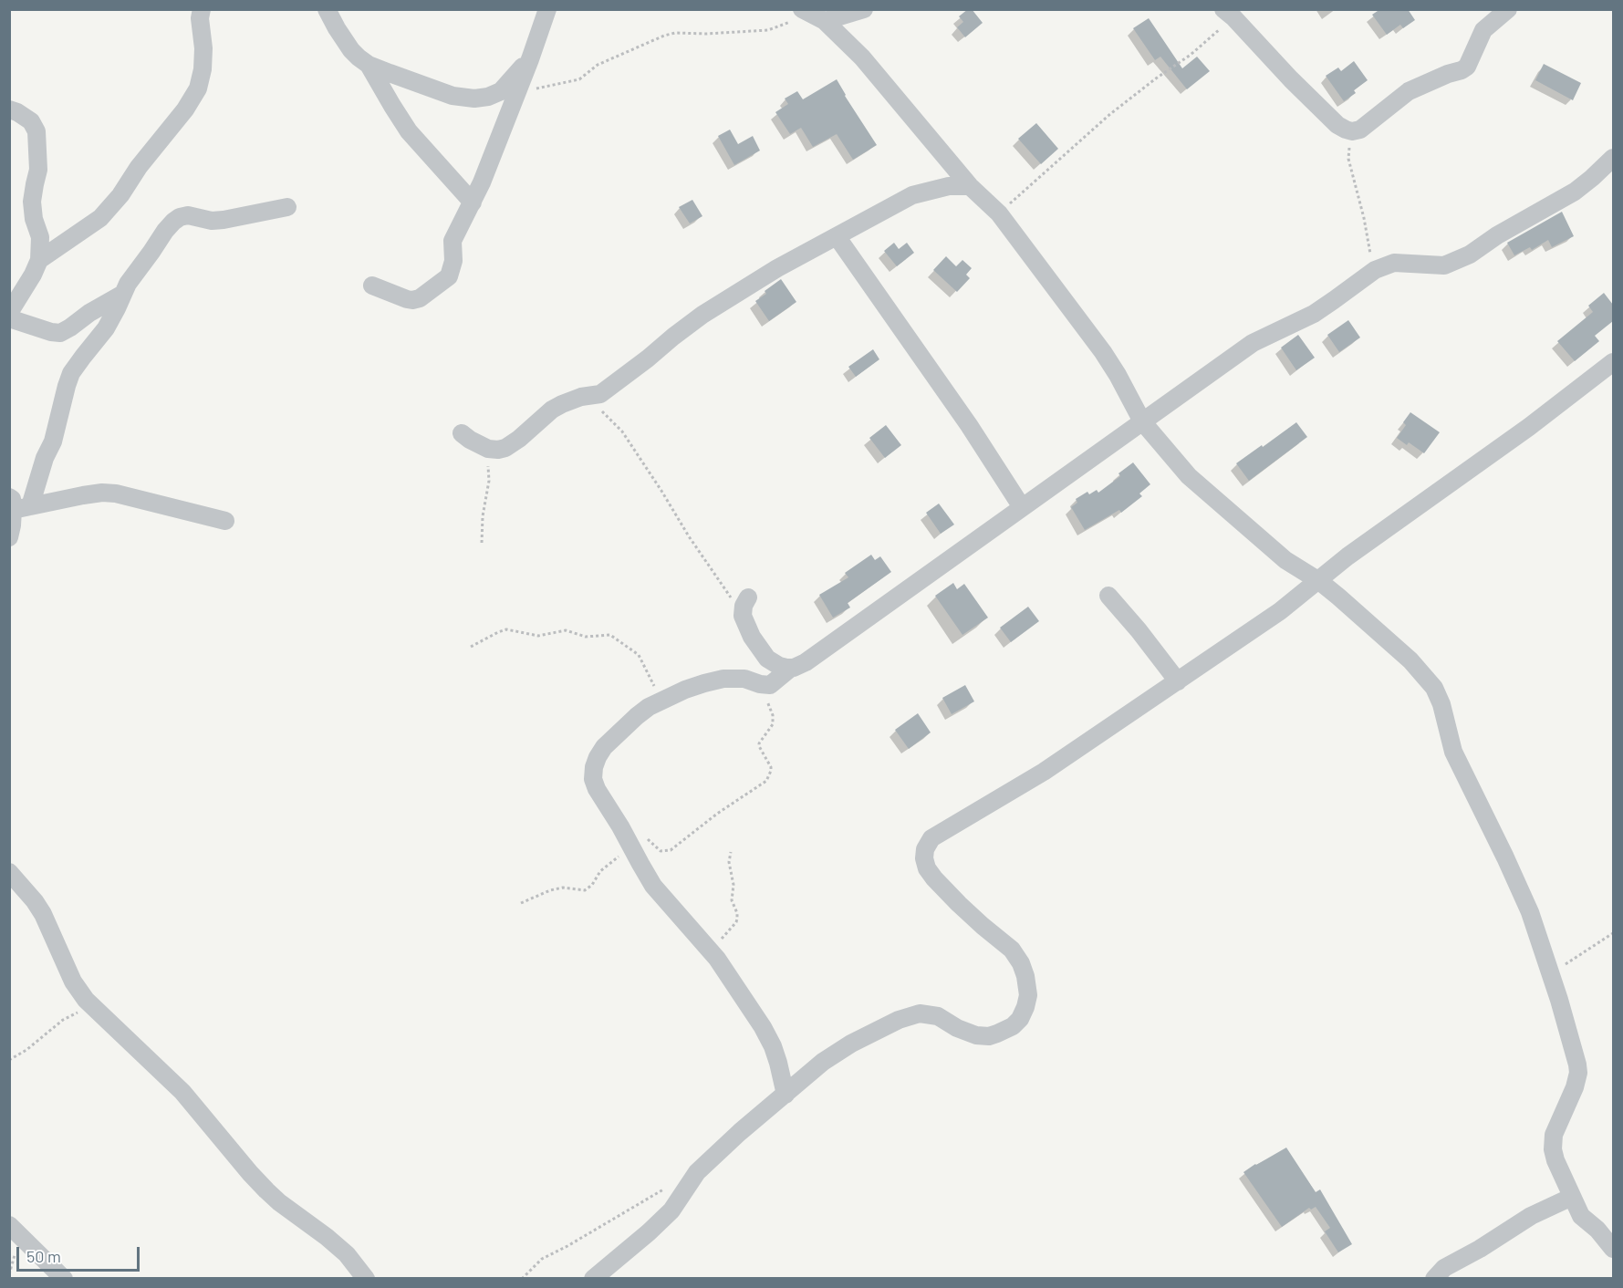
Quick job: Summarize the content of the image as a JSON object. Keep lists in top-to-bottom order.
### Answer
{
  "scale_bar": "50 m"
}
